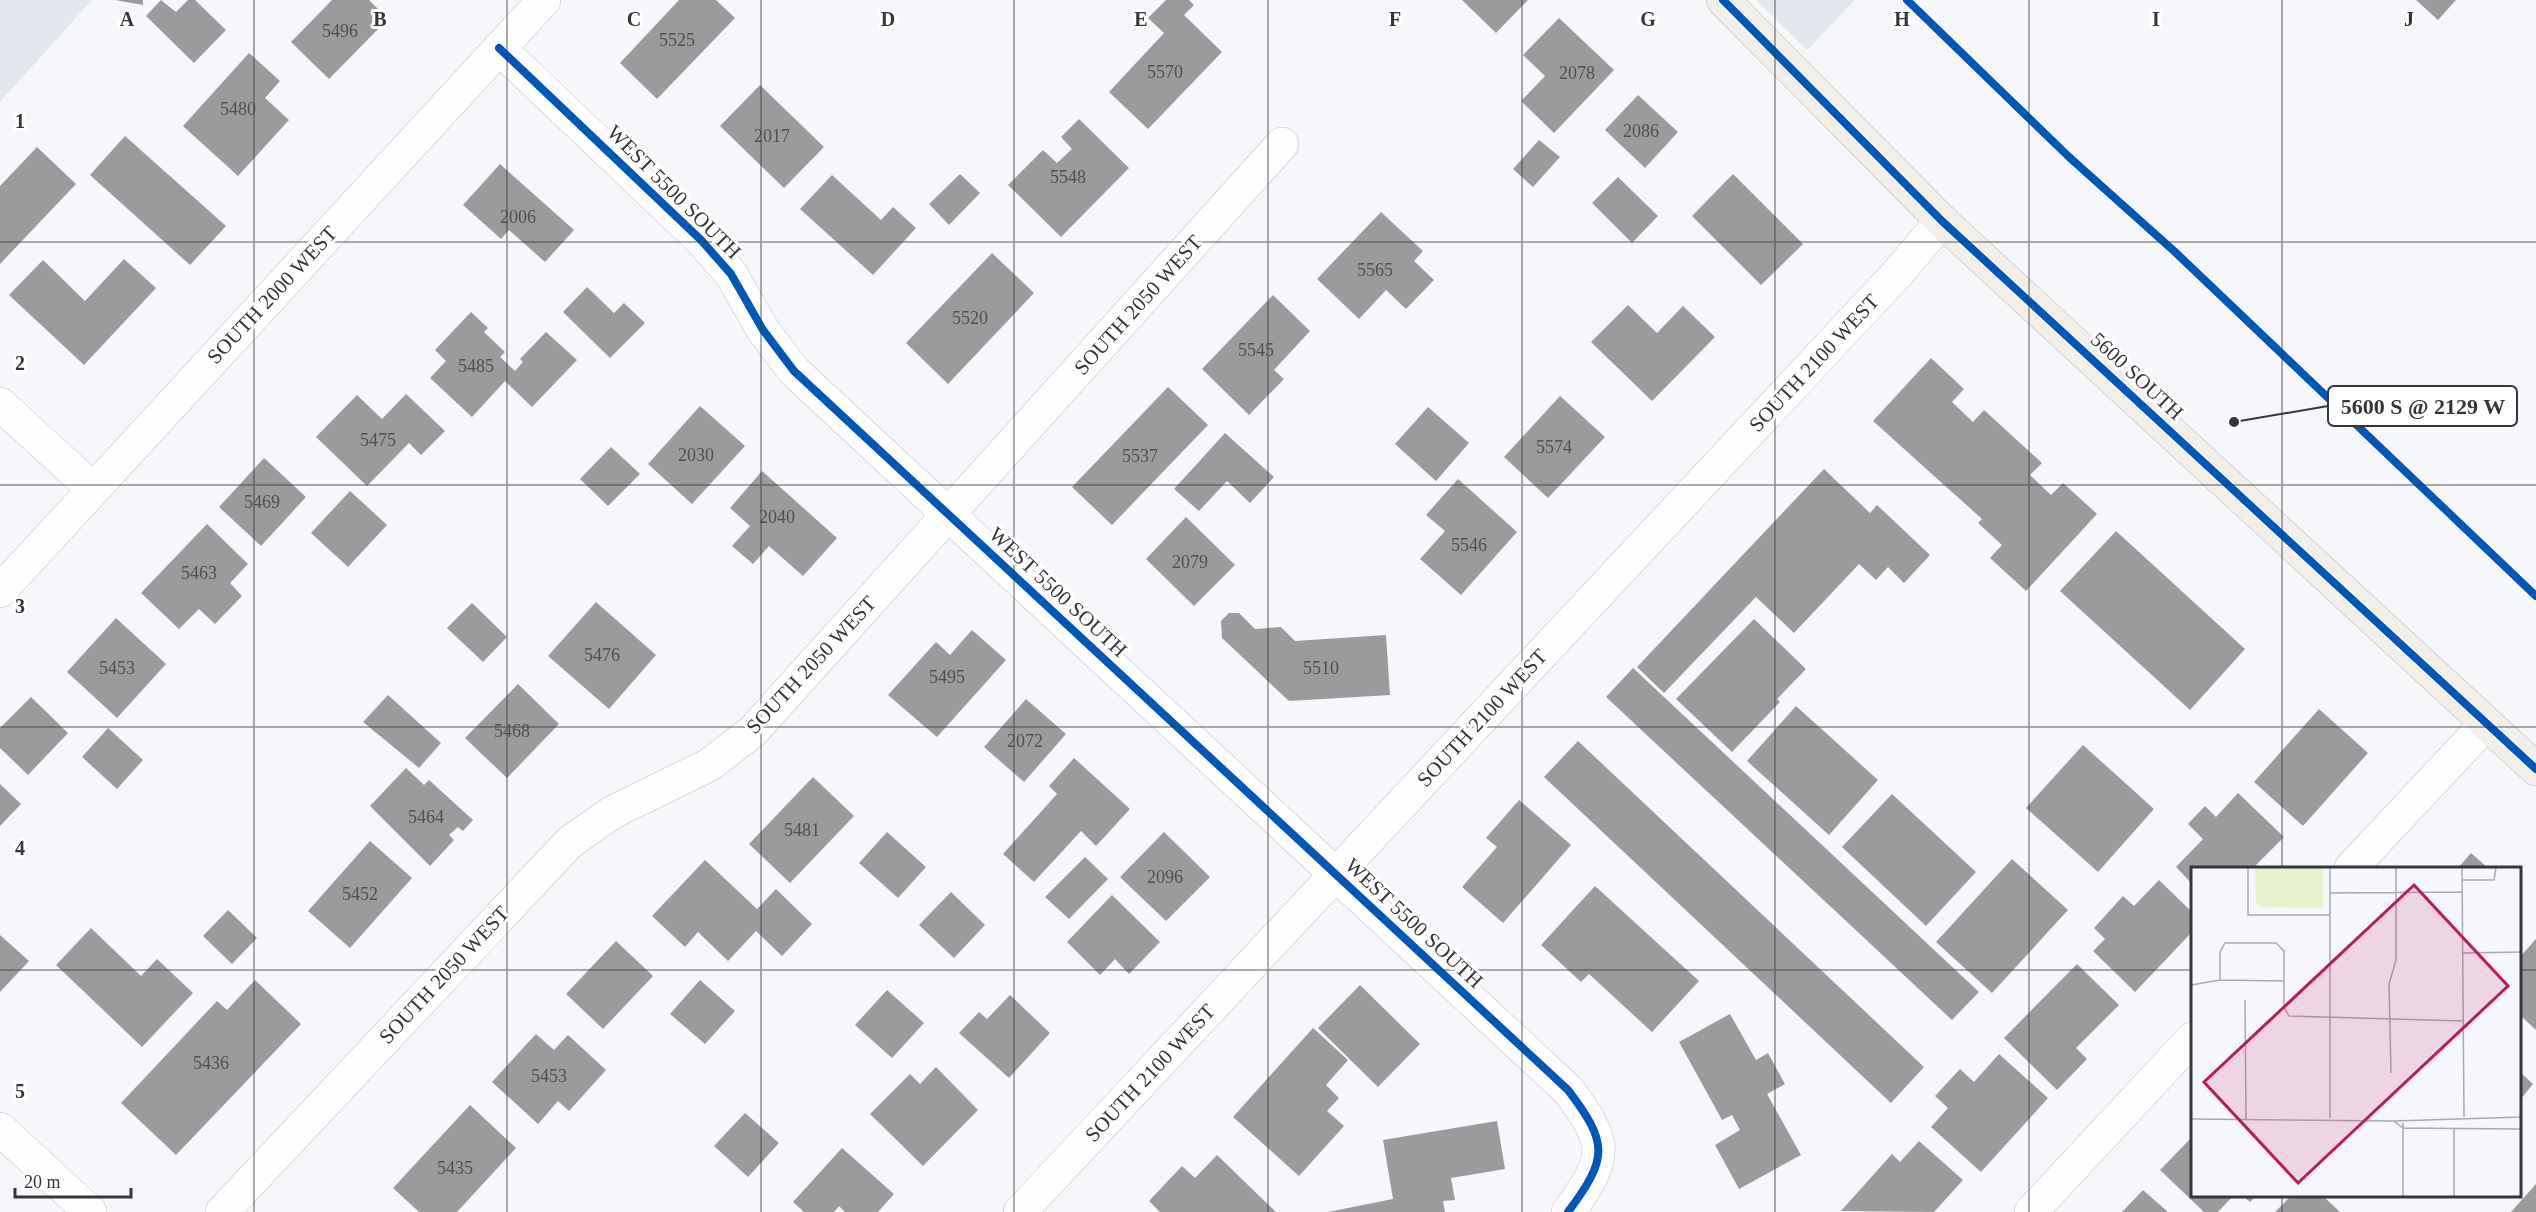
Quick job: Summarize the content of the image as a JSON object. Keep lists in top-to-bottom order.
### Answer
{
  "streets": {
    "main road": ["5600 SOUTH"],
    "street": [
      "WEST 5500 SOUTH",
      "SOUTH 2000 WEST",
      "SOUTH 2050 WEST",
      "SOUTH 2100 WEST"
    ]
  },
  "crossings": [
    ["WEST 5500 SOUTH", "SOUTH 2000 WEST"],
    ["WEST 5500 SOUTH", "SOUTH 2050 WEST"],
    ["WEST 5500 SOUTH", "SOUTH 2100 WEST"],
    ["SOUTH 2100 WEST", "5600 SOUTH"]
  ],
  "places": ["5600 S @ 2129 W"],
  "house_numbers": [
    "5496",
    "5525",
    "5570",
    "2078",
    "5480",
    "2086",
    "2017",
    "5548",
    "2006",
    "5565",
    "5520",
    "5545",
    "5485",
    "5475",
    "5574",
    "2030",
    "5537",
    "5469",
    "2040",
    "5546",
    "2079",
    "5463",
    "5476",
    "5453",
    "5510",
    "5495",
    "5468",
    "2072",
    "5464",
    "5481",
    "2096",
    "5452",
    "5436",
    "5453",
    "5435"
  ],
  "scale_bar": "20 m",
  "grid": {
    "columns": [
      "A",
      "B",
      "C",
      "D",
      "E",
      "F",
      "G",
      "H",
      "I",
      "J"
    ],
    "rows": [
      "1",
      "2",
      "3",
      "4",
      "5"
    ]
  }
}
